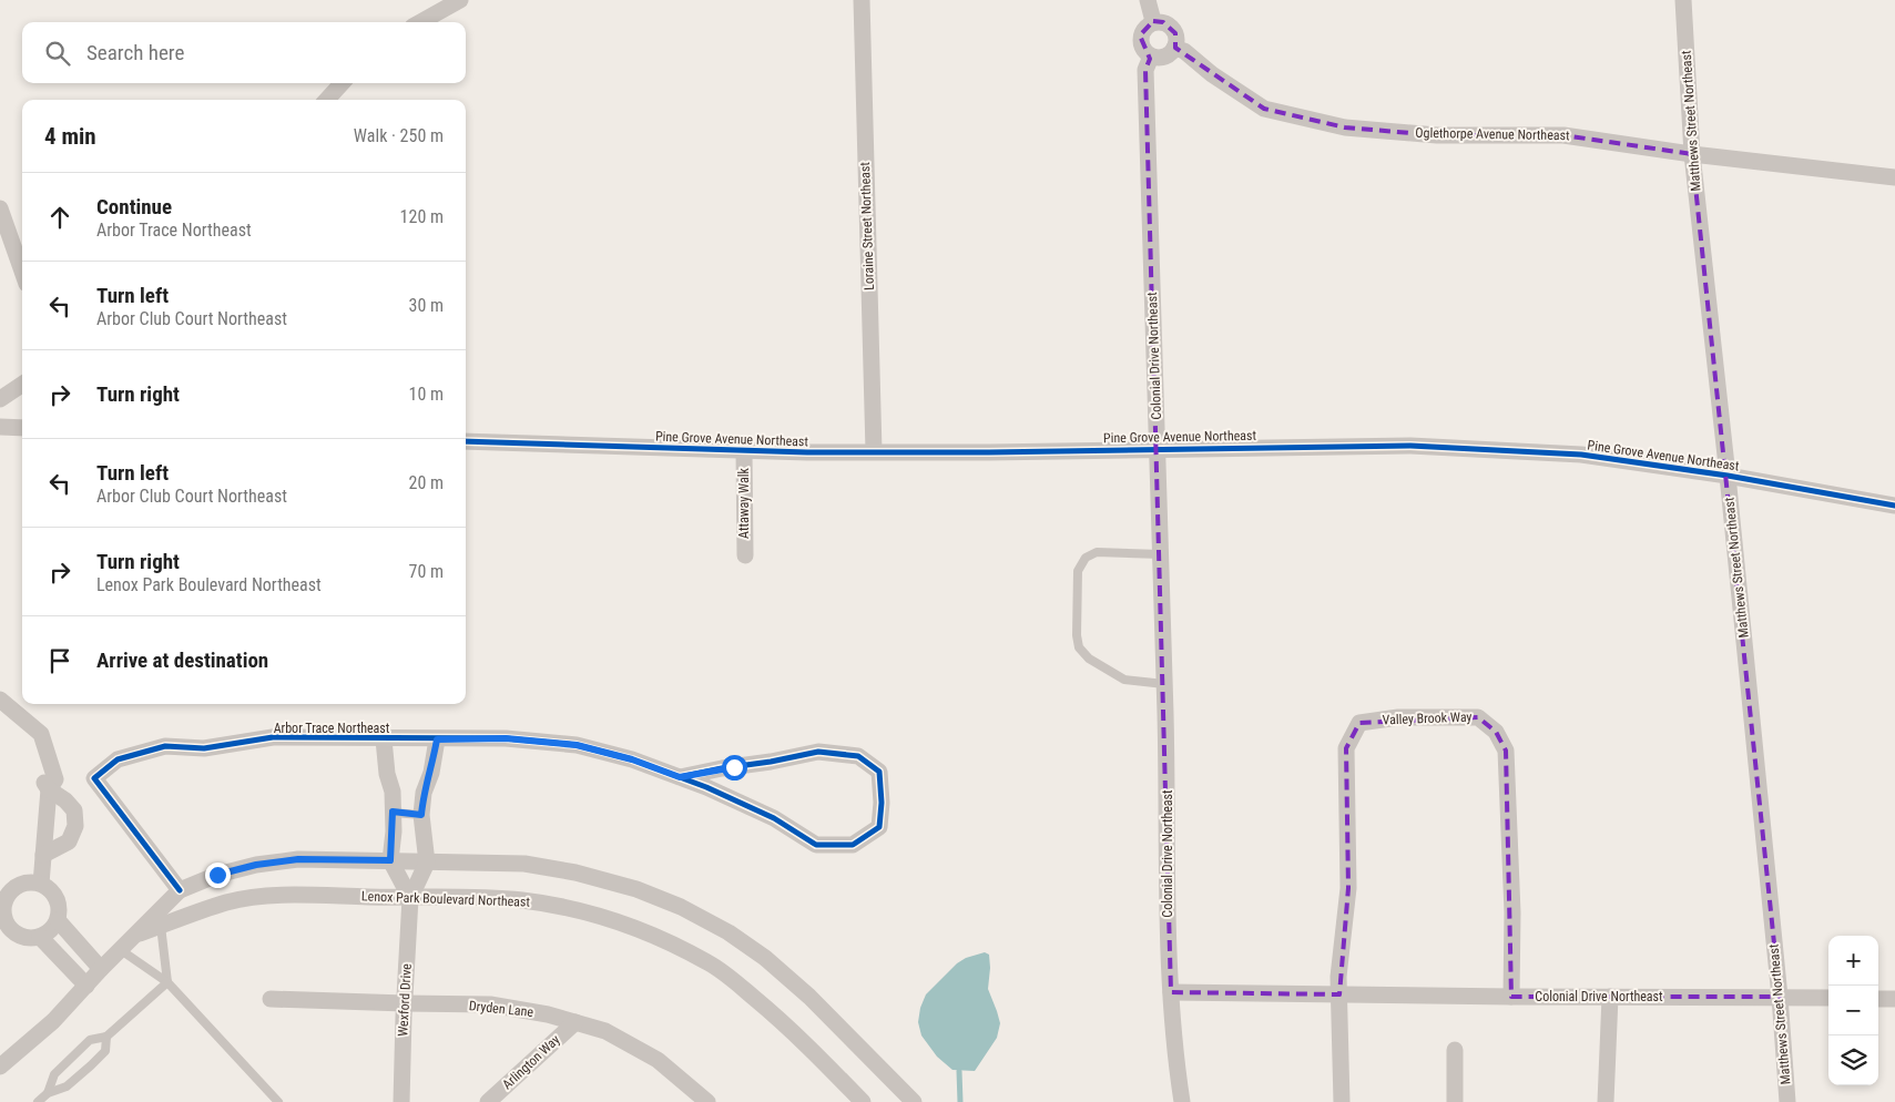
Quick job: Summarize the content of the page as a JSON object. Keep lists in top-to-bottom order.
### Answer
{
  "streets": {
    "street": [
      "Matthews Street Northeast",
      "Oglethorpe Avenue Northeast",
      "Loraine Street Northeast",
      "Colonial Drive Northeast",
      "Pine Grove Avenue Northeast",
      "Attaway Walk",
      "Valley Brook Way",
      "Arbor Trace Northeast",
      "Lenox Park Boulevard Northeast",
      "Wexford Drive",
      "Dryden Lane",
      "Arlington Way"
    ]
  },
  "crossings": [
    ["Matthews Street Northeast", "Oglethorpe Avenue Northeast"],
    ["Matthews Street Northeast", "Colonial Drive Northeast"],
    ["Matthews Street Northeast", "Pine Grove Avenue Northeast"],
    ["Oglethorpe Avenue Northeast", "Colonial Drive Northeast"],
    ["Loraine Street Northeast", "Pine Grove Avenue Northeast"],
    ["Colonial Drive Northeast", "Pine Grove Avenue Northeast"],
    ["Colonial Drive Northeast", "Valley Brook Way"],
    ["Pine Grove Avenue Northeast", "Attaway Walk"],
    ["Arbor Trace Northeast", "Lenox Park Boulevard Northeast"],
    ["Lenox Park Boulevard Northeast", "Wexford Drive"],
    ["Wexford Drive", "Dryden Lane"],
    ["Dryden Lane", "Arlington Way"]
  ],
  "page": {
    "search": "Search here",
    "heading": ["4 min", "Walk · 250 m"],
    "list": [
      ["Continue", "Arbor Trace Northeast", "120 m"],
      ["Turn left", "Arbor Club Court Northeast", "30 m"],
      ["Turn right", "10 m"],
      ["Turn left", "Arbor Club Court Northeast", "20 m"],
      ["Turn right", "Lenox Park Boulevard Northeast", "70 m"],
      "Arrive at destination"
    ],
    "map_buttons": ["+", "−"]
  }
}
